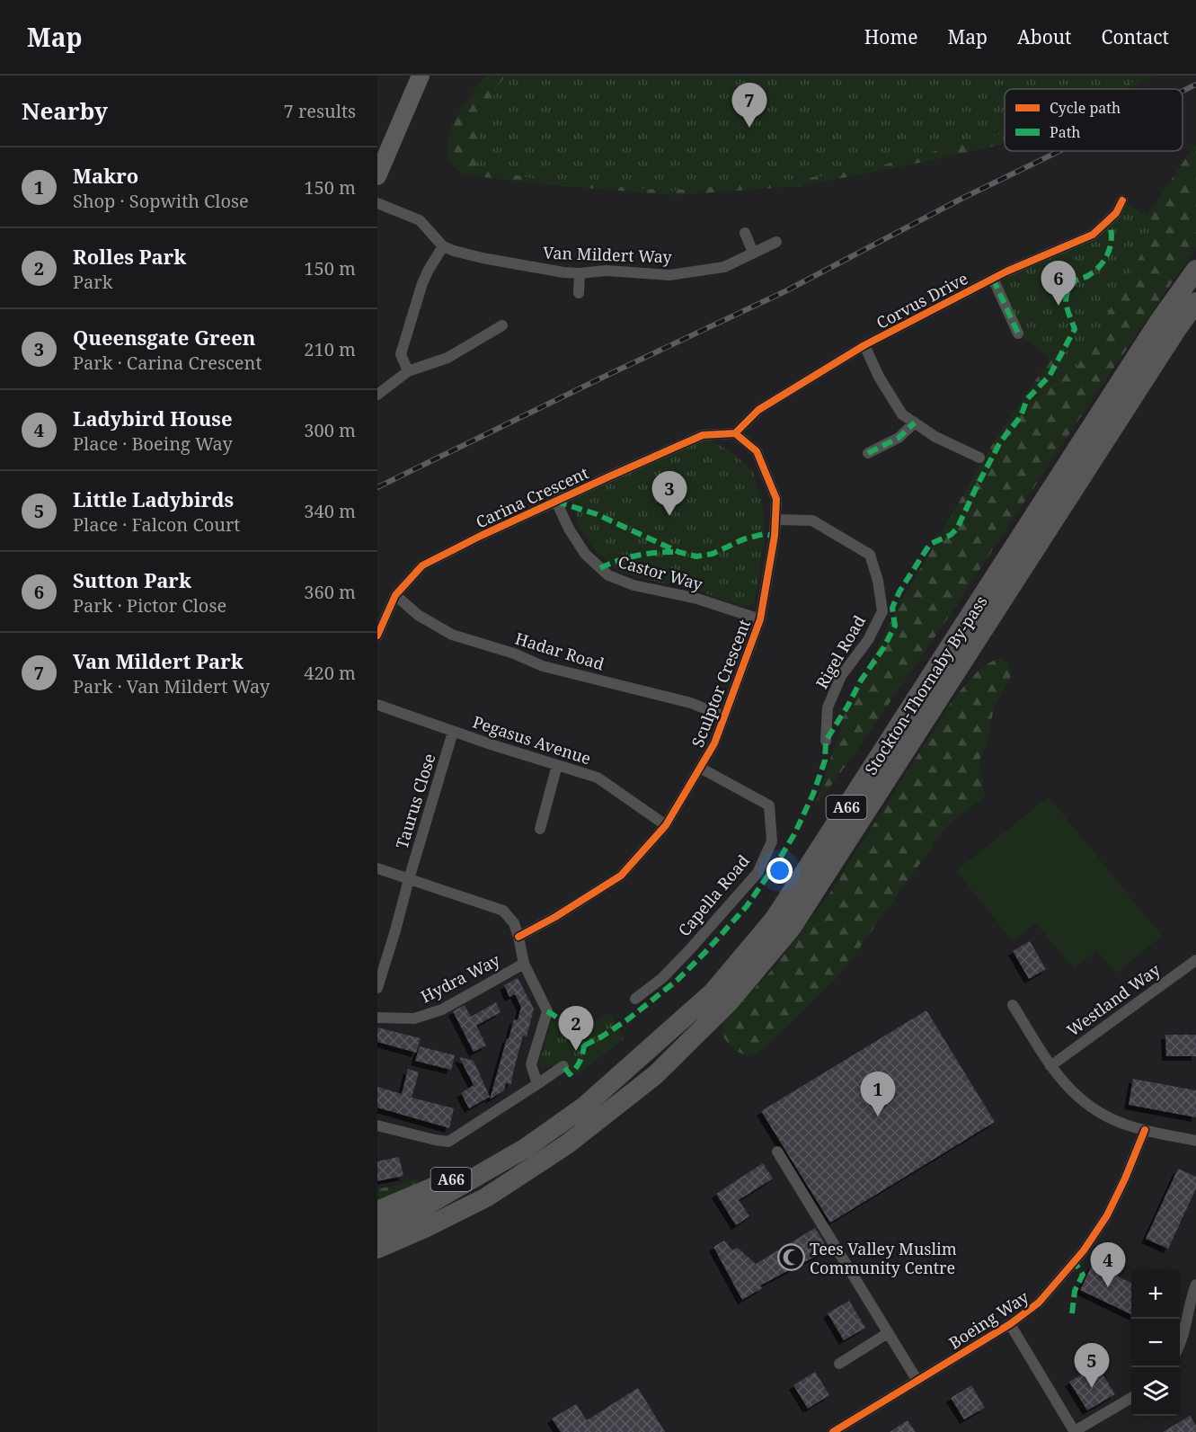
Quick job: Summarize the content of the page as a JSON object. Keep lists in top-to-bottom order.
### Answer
{
  "streets": {
    "highway": ["Stockton-Thornaby By-pass", "A66"],
    "street": [
      "Van Mildert Way",
      "Corvus Drive",
      "Carina Crescent",
      "Castor Way",
      "Hadar Road",
      "Rigel Road",
      "Sculptor Crescent",
      "Pegasus Avenue",
      "Taurus Close",
      "Capella Road",
      "Hydra Way",
      "Westland Way",
      "Boeing Way"
    ]
  },
  "crossings": [
    ["Corvus Drive", "Carina Crescent"],
    ["Corvus Drive", "Sculptor Crescent"],
    ["Carina Crescent", "Castor Way"],
    ["Carina Crescent", "Hadar Road"],
    ["Carina Crescent", "Sculptor Crescent"],
    ["Castor Way", "Sculptor Crescent"],
    ["Hadar Road", "Sculptor Crescent"],
    ["Rigel Road", "Sculptor Crescent"],
    ["Sculptor Crescent", "Pegasus Avenue"],
    ["Sculptor Crescent", "Capella Road"],
    ["Stockton-Thornaby By-pass", "A66"],
    ["Pegasus Avenue", "Taurus Close"]
  ],
  "places": {
    "mosque": ["Tees Valley Muslim Community Centre"]
  },
  "legend": ["Cycle path", "Path"],
  "page": {
    "header": "Map",
    "nav": [
      "Home",
      "Map",
      "About",
      "Contact"
    ],
    "heading": ["Nearby", "7 results"],
    "pins": [
      "7",
      "6",
      "3",
      "2",
      "1",
      "4",
      "5"
    ],
    "list": [
      {
        "mark": "1",
        "name": "Makro",
        "note": "Shop · Sopwith Close",
        "value": "150 m"
      },
      {
        "mark": "2",
        "name": "Rolles Park",
        "note": "Park",
        "value": "150 m"
      },
      {
        "mark": "3",
        "name": "Queensgate Green",
        "note": "Park · Carina Crescent",
        "value": "210 m"
      },
      {
        "mark": "4",
        "name": "Ladybird House",
        "note": "Place · Boeing Way",
        "value": "300 m"
      },
      {
        "mark": "5",
        "name": "Little Ladybirds",
        "note": "Place · Falcon Court",
        "value": "340 m"
      },
      {
        "mark": "6",
        "name": "Sutton Park",
        "note": "Park · Pictor Close",
        "value": "360 m"
      },
      {
        "mark": "7",
        "name": "Van Mildert Park",
        "note": "Park · Van Mildert Way",
        "value": "420 m"
      }
    ],
    "map_buttons": ["+", "−"]
  }
}
